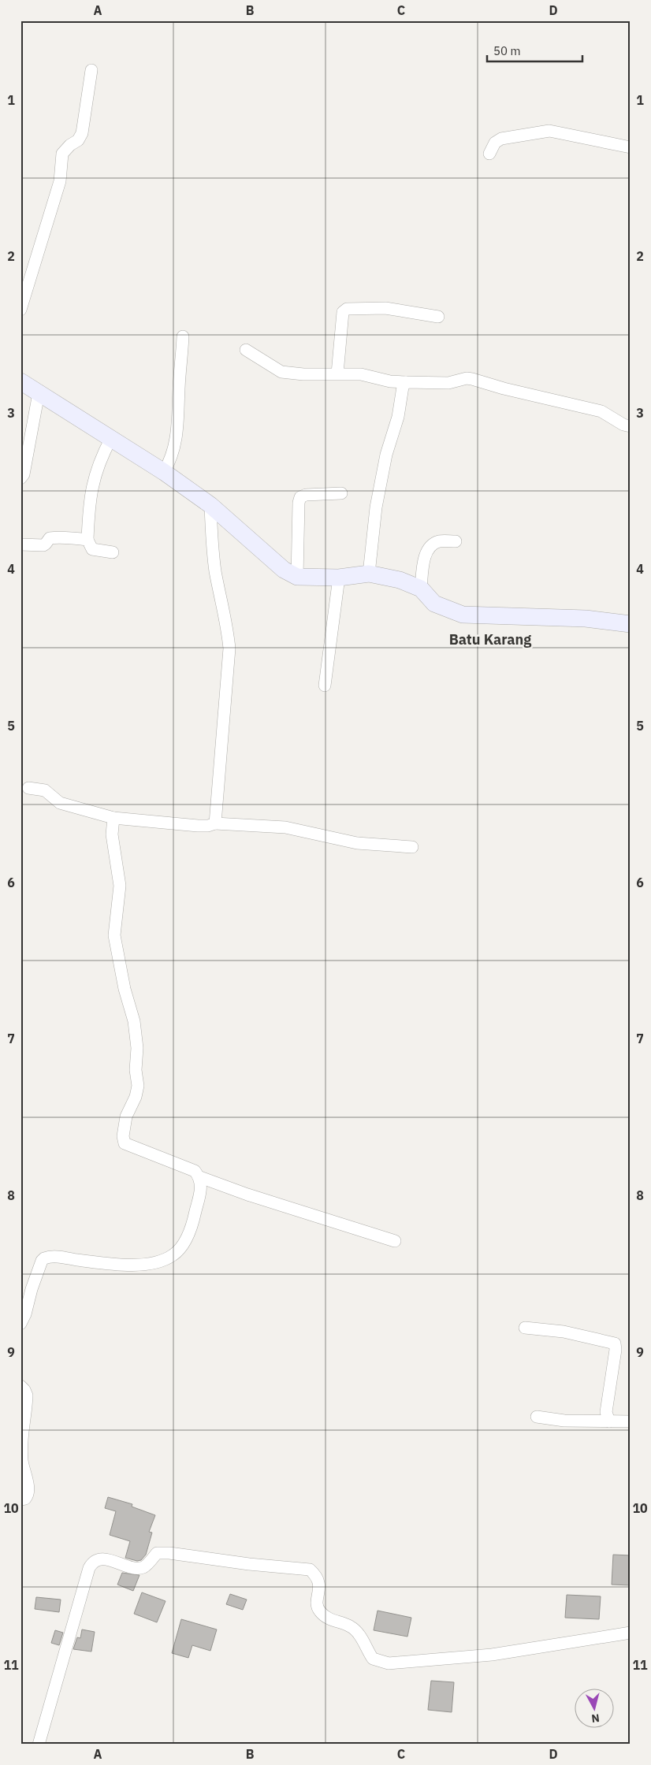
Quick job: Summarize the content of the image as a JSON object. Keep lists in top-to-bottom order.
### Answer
{
  "districts": ["Batu Karang"],
  "scale_bar": "50 m",
  "north": "bottom",
  "grid": {
    "columns": [
      "A",
      "B",
      "C",
      "D"
    ],
    "rows": [
      "1",
      "2",
      "3",
      "4",
      "5",
      "6",
      "7",
      "8",
      "9",
      "10",
      "11"
    ]
  }
}
